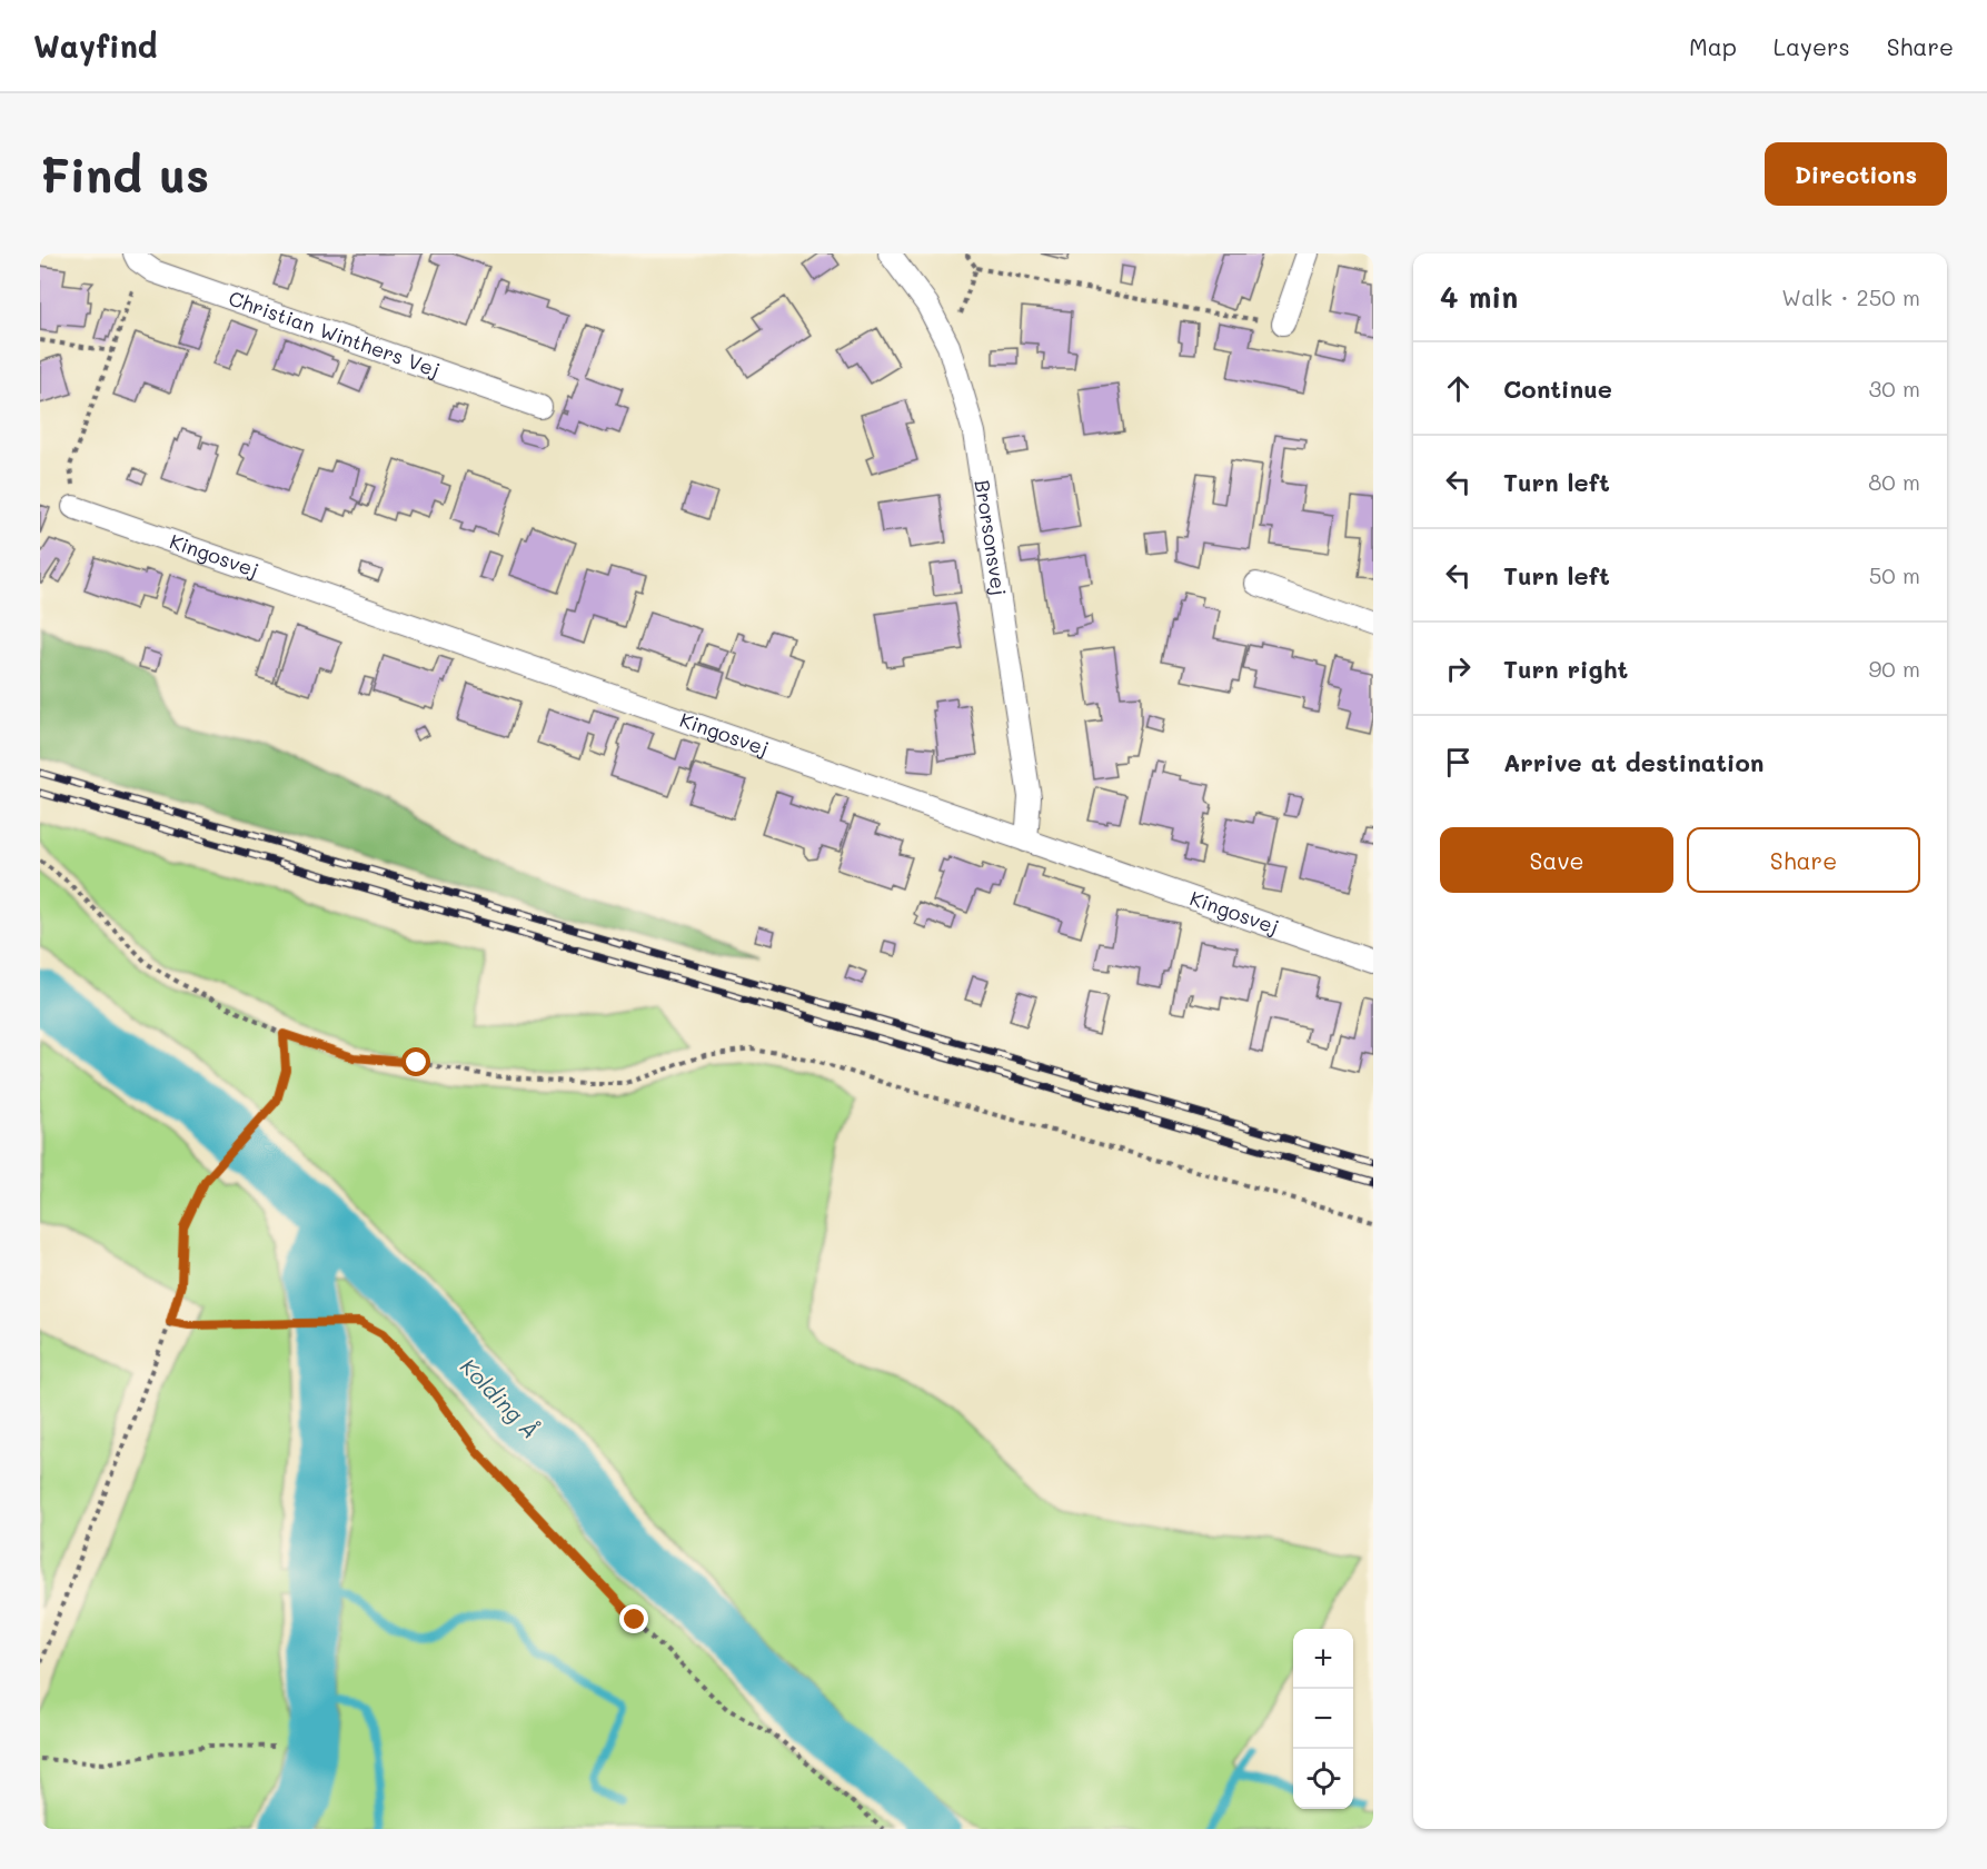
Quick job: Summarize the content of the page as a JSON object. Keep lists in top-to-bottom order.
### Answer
{
  "streets": {
    "street": ["Christian Winthers Vej", "Brorsonsvej", "Kingosvej"]
  },
  "crossings": [
    ["Brorsonsvej", "Kingosvej"]
  ],
  "water": ["Kolding Å"],
  "page": {
    "header": "Wayfind",
    "nav": ["Map", "Layers", "Share"],
    "buttons": [
      "Directions",
      ["Save", "Share"]
    ],
    "title": "Find us",
    "heading": ["4 min", "Walk · 250 m"],
    "list": [
      ["Continue", "30 m"],
      ["Turn left", "80 m"],
      ["Turn left", "50 m"],
      ["Turn right", "90 m"],
      "Arrive at destination"
    ],
    "map_buttons": ["+", "−"]
  }
}
